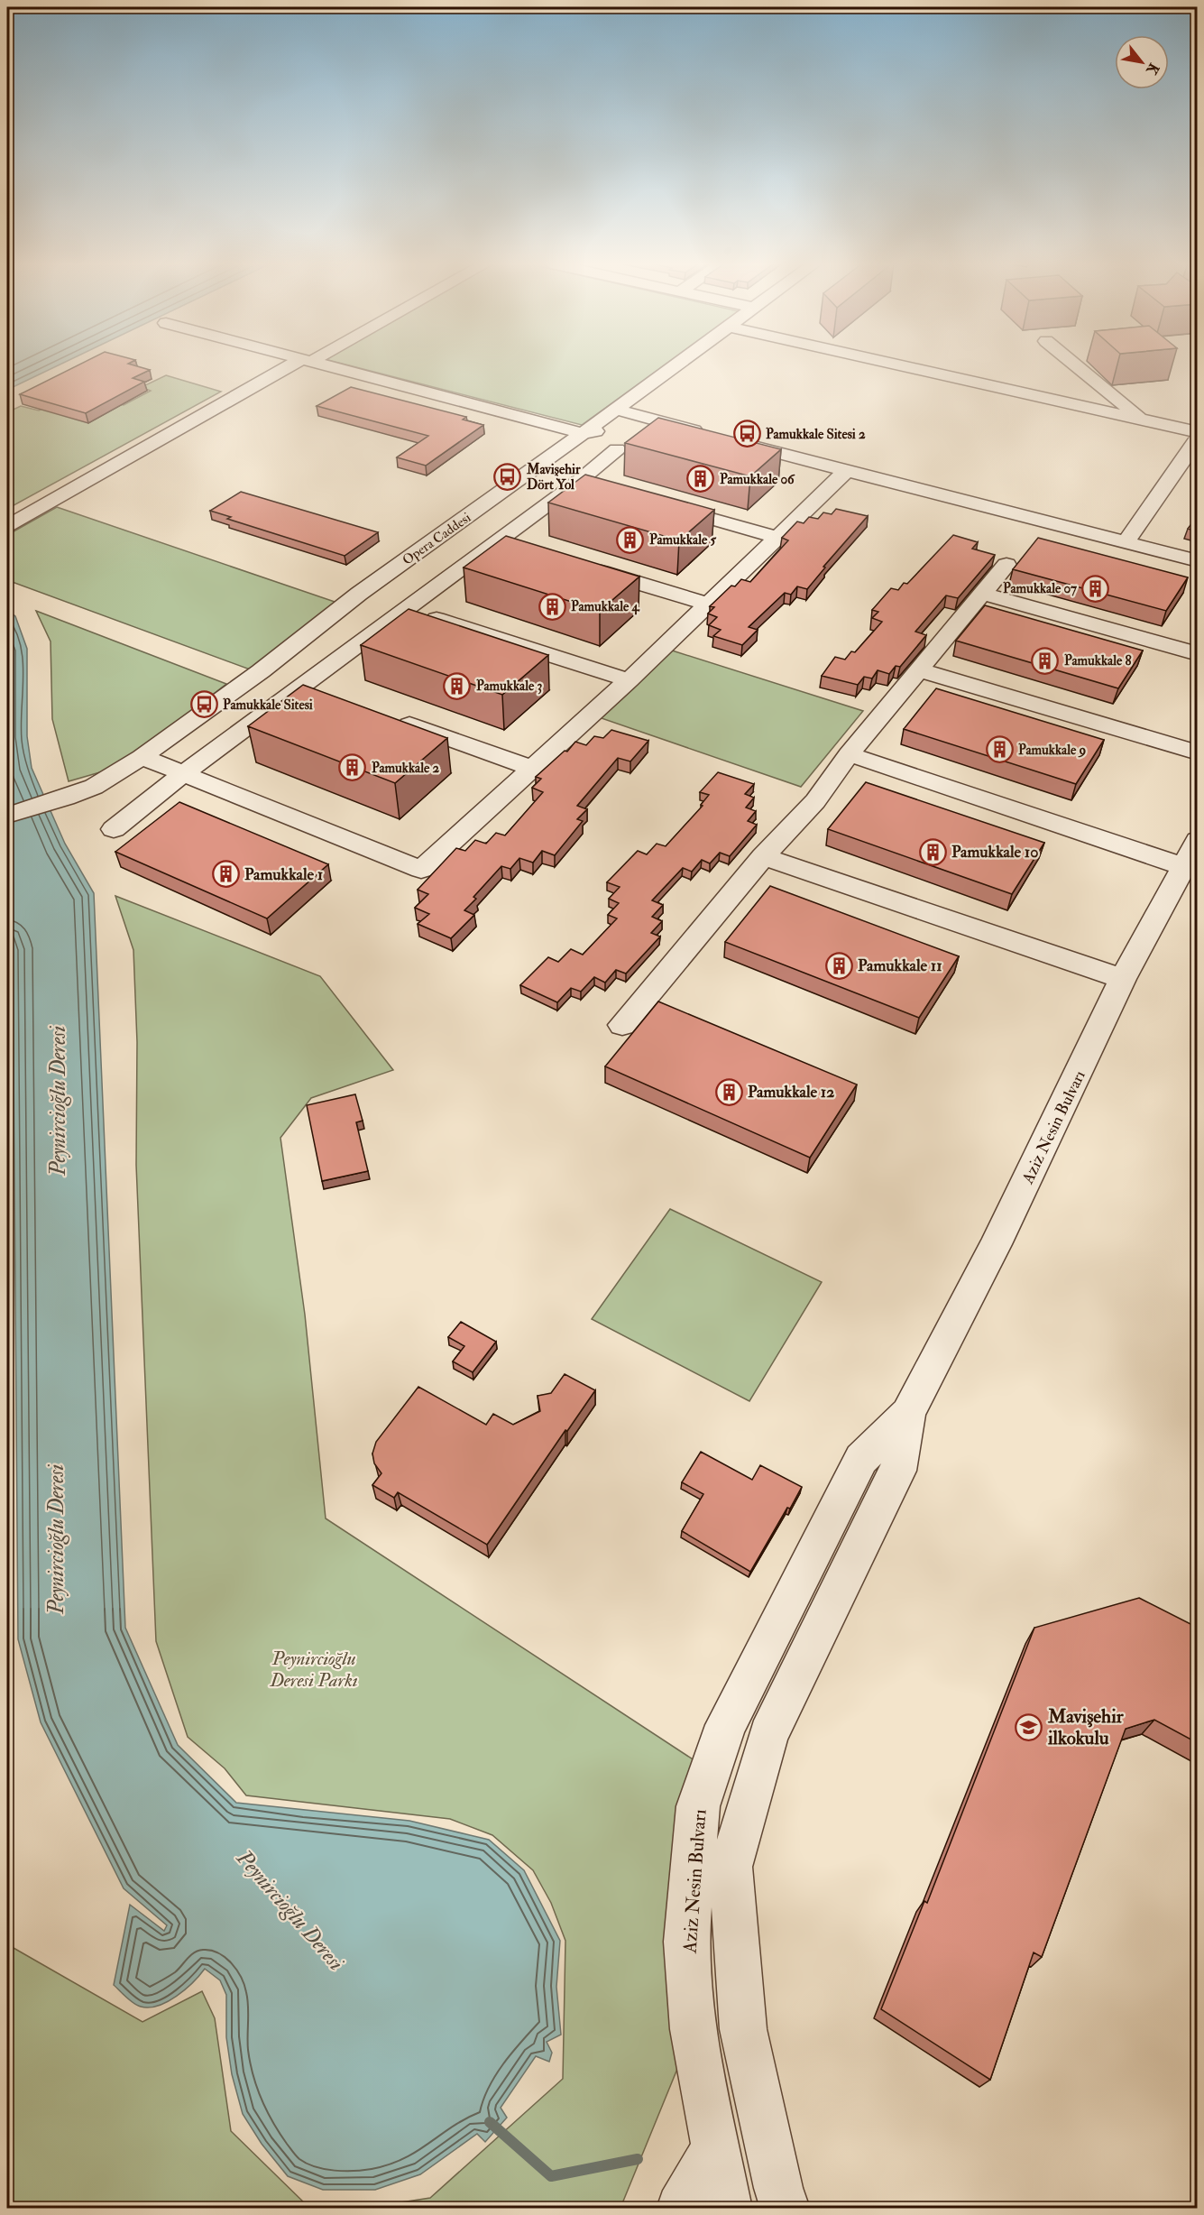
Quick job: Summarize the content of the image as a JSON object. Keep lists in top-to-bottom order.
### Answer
{
  "streets": {
    "street": ["Opera Caddesi", "Aziz Nesin Bulvarı"]
  },
  "water": ["Peynircioğlu Deresi"],
  "parks": ["Peynircioğlu Deresi Parkı"],
  "places": {
    "bus stop": ["Pamukkale Sitesi 2", "Mavişehir Dört Yol", "Pamukkale Sitesi"],
    "building": [
      "Pamukkale 06",
      "Pamukkale 5",
      "Pamukkale 07",
      "Pamukkale 4",
      "Pamukkale 8",
      "Pamukkale 3",
      "Pamukkale 9",
      "Pamukkale 2",
      "Pamukkale 10",
      "Pamukkale 1",
      "Pamukkale 11",
      "Pamukkale 12"
    ],
    "school or university": ["Mavişehir ilkokulu"]
  },
  "north": "bottom right"
}
